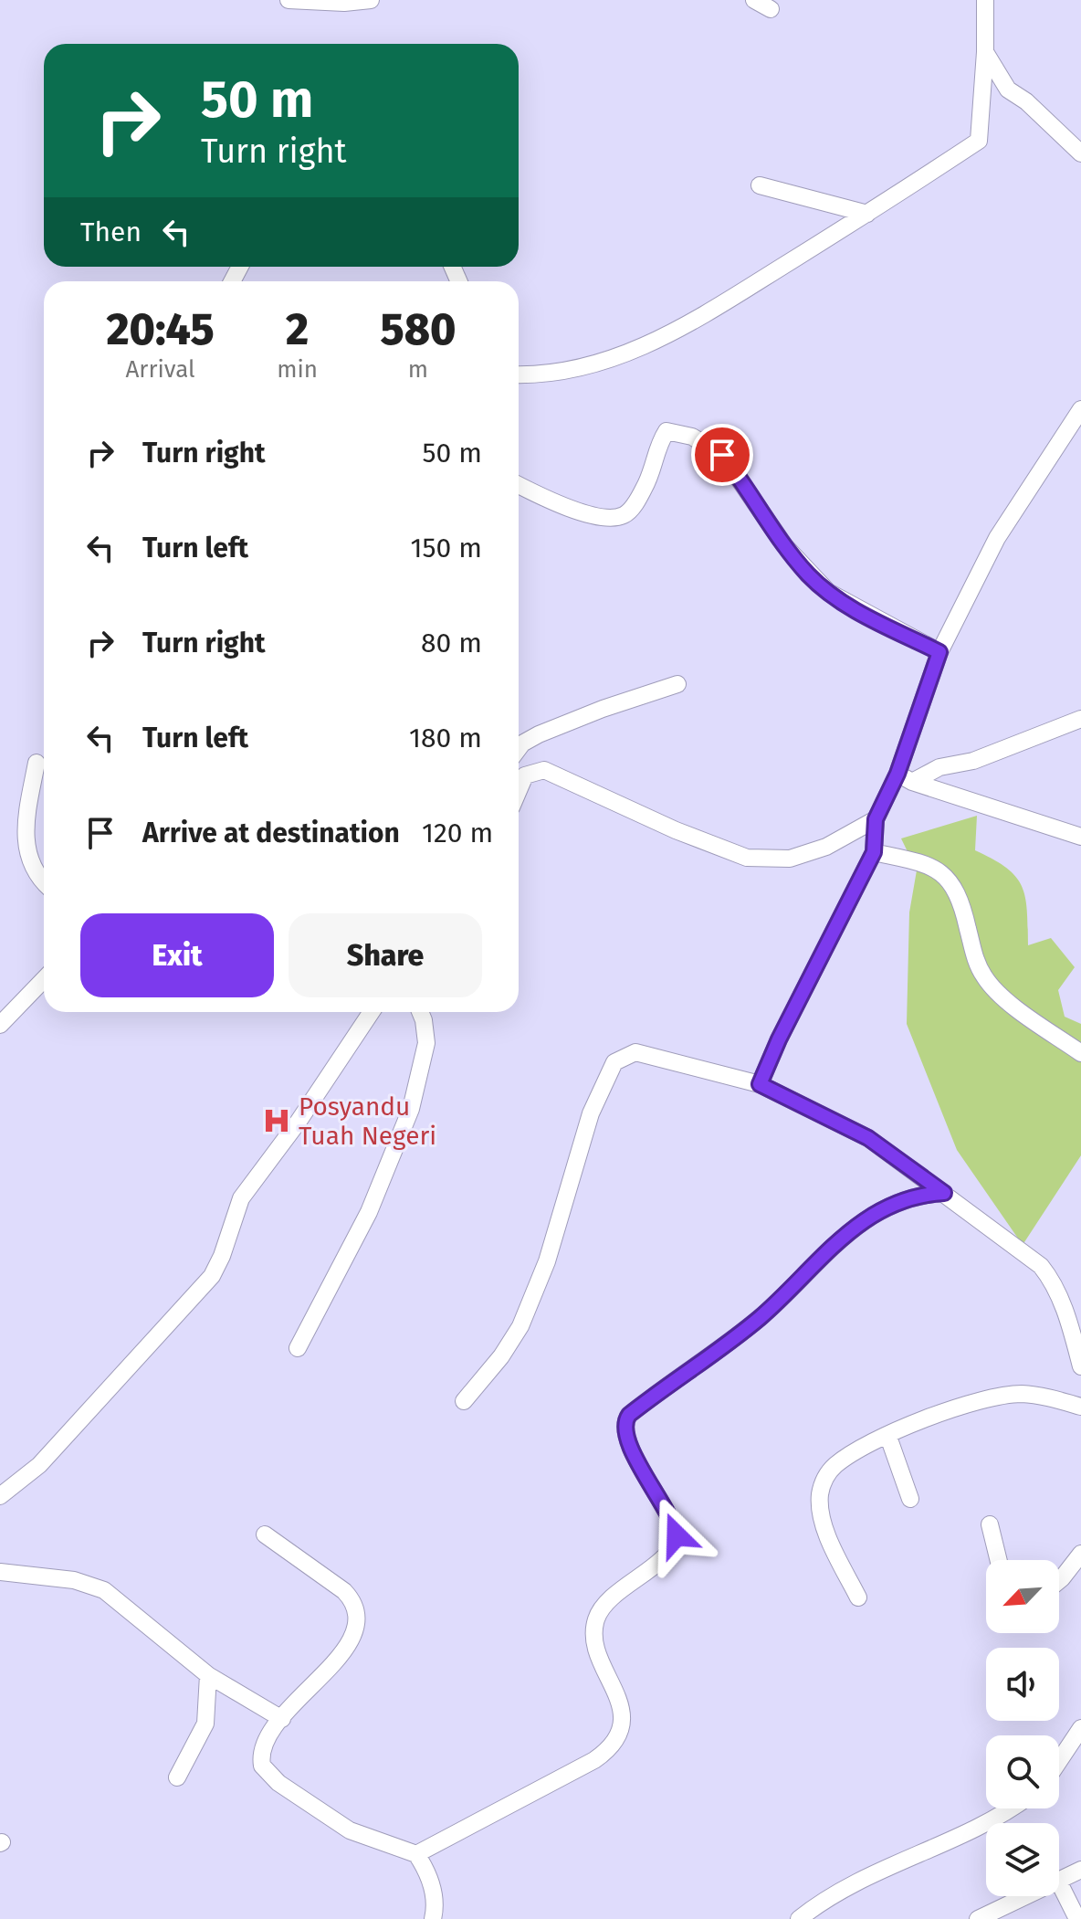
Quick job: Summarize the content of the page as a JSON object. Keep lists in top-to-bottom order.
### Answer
{
  "places": {
    "hospital": ["Posyandu Tuah Negeri"]
  },
  "north": "bottom left",
  "page": {
    "turn": ["50 m", "Turn right"],
    "then": "Then",
    "eta": [
      "20:45",
      "Arrival",
      "2",
      "min",
      "580",
      "m"
    ],
    "list": [
      {
        "name": "Turn right",
        "value": "50 m"
      },
      {
        "name": "Turn left",
        "value": "150 m"
      },
      {
        "name": "Turn right",
        "value": "80 m"
      },
      {
        "name": "Turn left",
        "value": "180 m"
      },
      {
        "name": "Arrive at destination",
        "value": "120 m"
      }
    ],
    "buttons": ["Exit", "Share"]
  }
}
